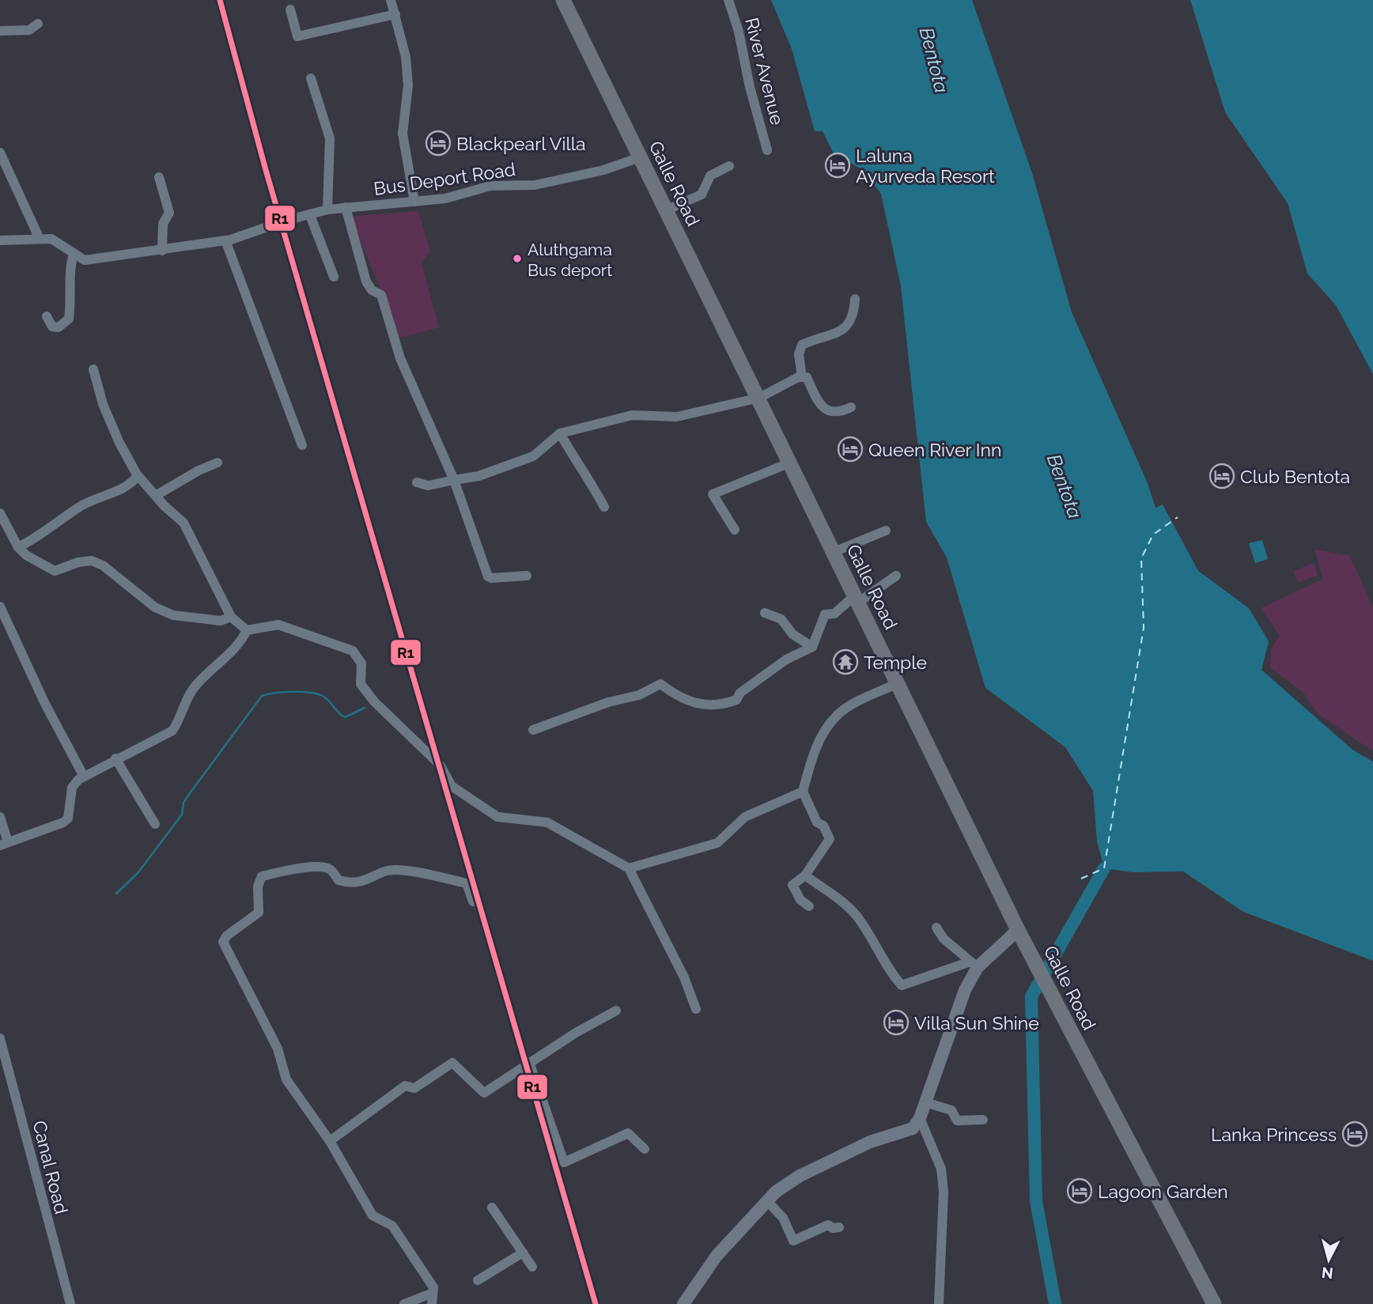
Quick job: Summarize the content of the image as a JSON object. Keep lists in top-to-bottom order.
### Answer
{
  "streets": {
    "highway": ["Galle Road"],
    "street": ["River Avenue", "Bus Deport Road", "Canal Road"]
  },
  "crossings": [
    ["Bus Deport Road", "Galle Road"]
  ],
  "water": ["Bentota"],
  "places": {
    "hotel": [
      "Blackpearl Villa",
      "Laluna Ayurveda Resort",
      "Queen River Inn",
      "Club Bentota",
      "Villa Sun Shine",
      "Lanka Princess",
      "Lagoon Garden"
    ],
    "other": ["Aluthgama Bus deport"],
    "temple": ["Temple"]
  },
  "lines": ["transit line R1"],
  "north": "bottom"
}
